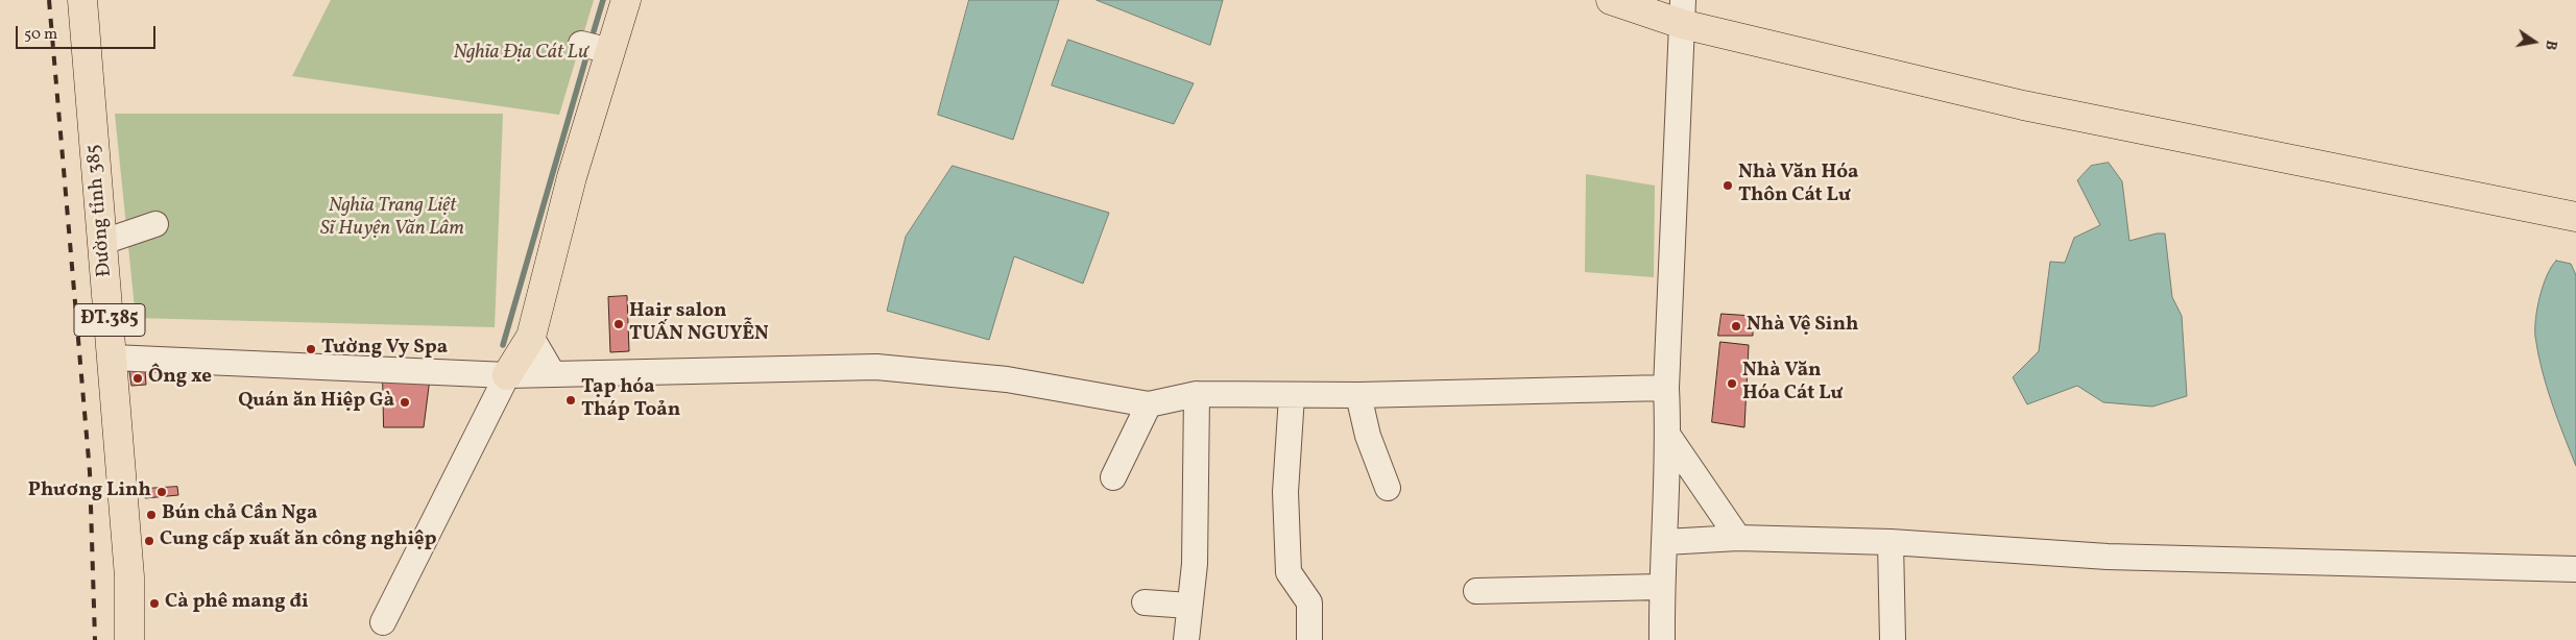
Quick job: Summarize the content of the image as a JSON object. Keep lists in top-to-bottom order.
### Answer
{
  "streets": {
    "main road": ["Đường tỉnh 385", "ĐT.385"]
  },
  "parks": ["Nghĩa Địa Cát Lư", "Nghĩa Trang Liệt Sĩ Huyện Văn Lâm"],
  "places": [
    "Nhà Văn Hóa Thôn Cát Lư",
    "Hair salon TUẤN NGUYỄN",
    "Nhà Vệ Sinh",
    "Tường Vy Spa",
    "Ông xe",
    "Nhà Văn Hóa Cát Lư",
    "Tạp hóa Tháp Toản",
    "Quán ăn Hiệp Gà",
    "Phương Linh",
    "Bún chả Cần Nga",
    "Cung cấp xuất ăn công nghiệp",
    "Cà phê mang đi"
  ],
  "scale_bar": "50 m",
  "north": "right"
}
